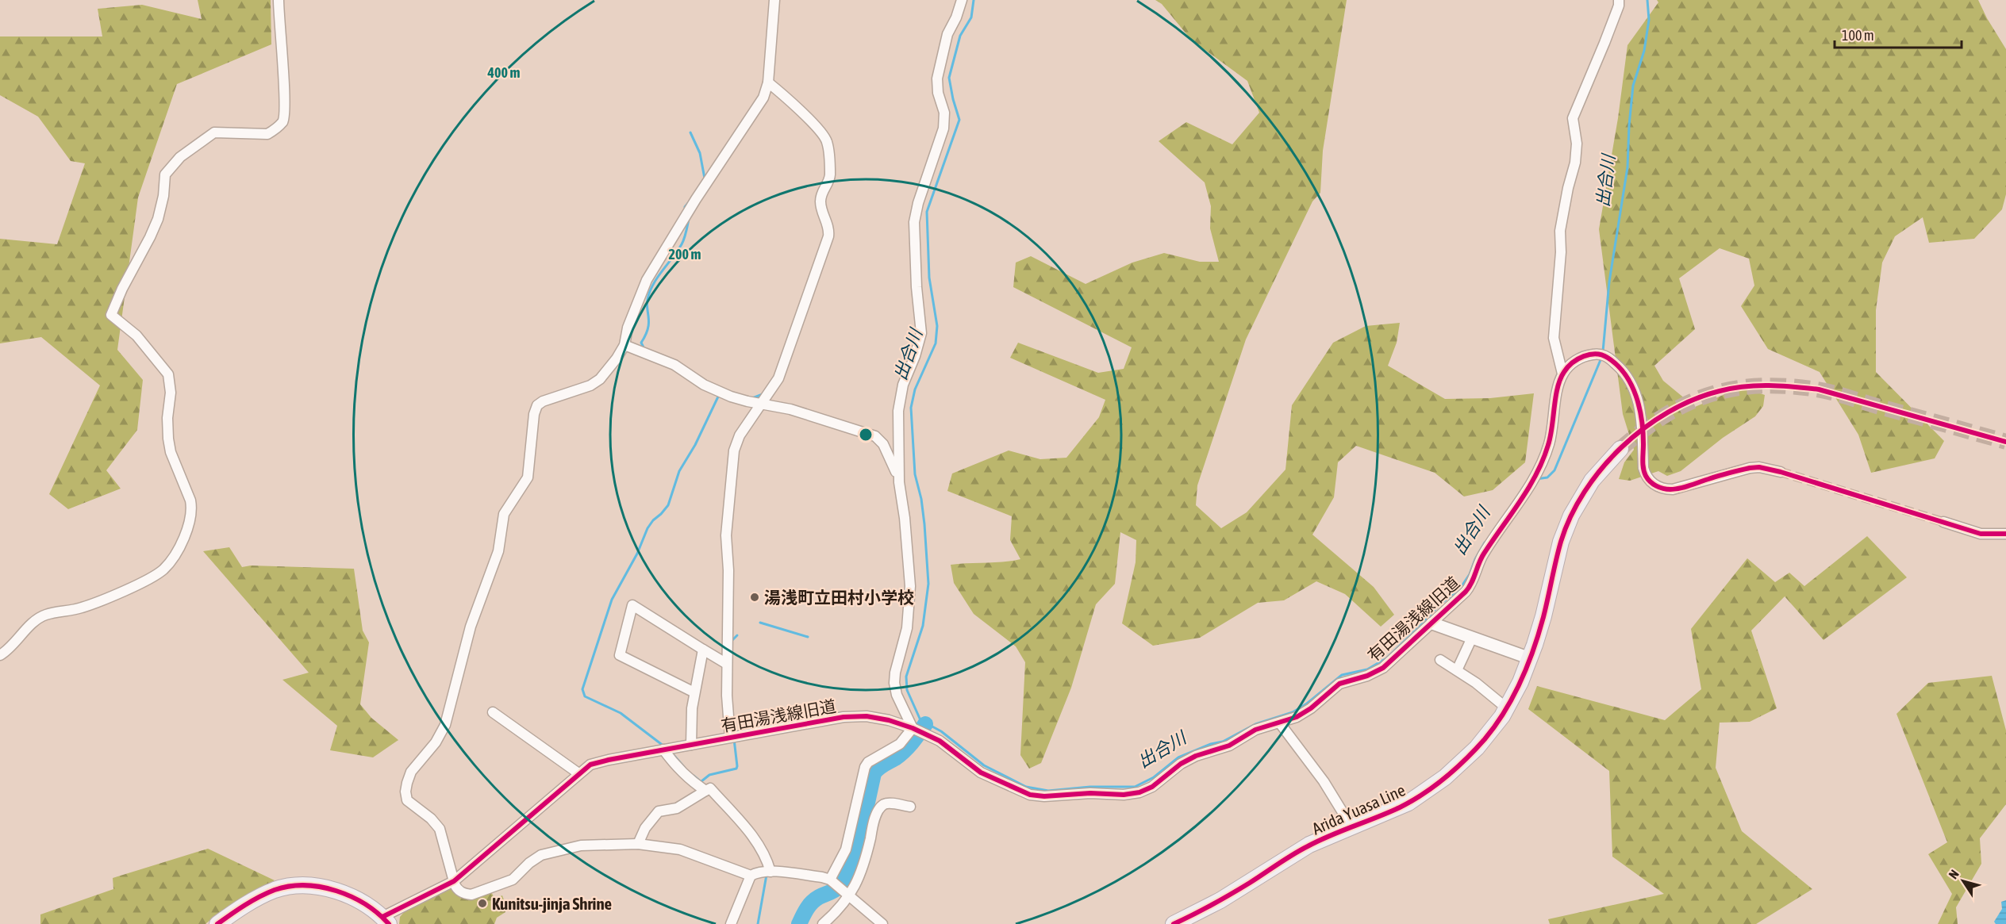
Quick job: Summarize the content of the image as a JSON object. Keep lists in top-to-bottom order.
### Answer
{
  "streets": {
    "main road": ["Arida Yuasa Line"],
    "street": ["有田湯浅線旧道"]
  },
  "water": ["出合川"],
  "places": ["湯浅町立田村小学校", "Kunitsu-jinja Shrine"],
  "scale_bar": "100 m",
  "north": "top left",
  "rings": ["400 m", "200 m"]
}
